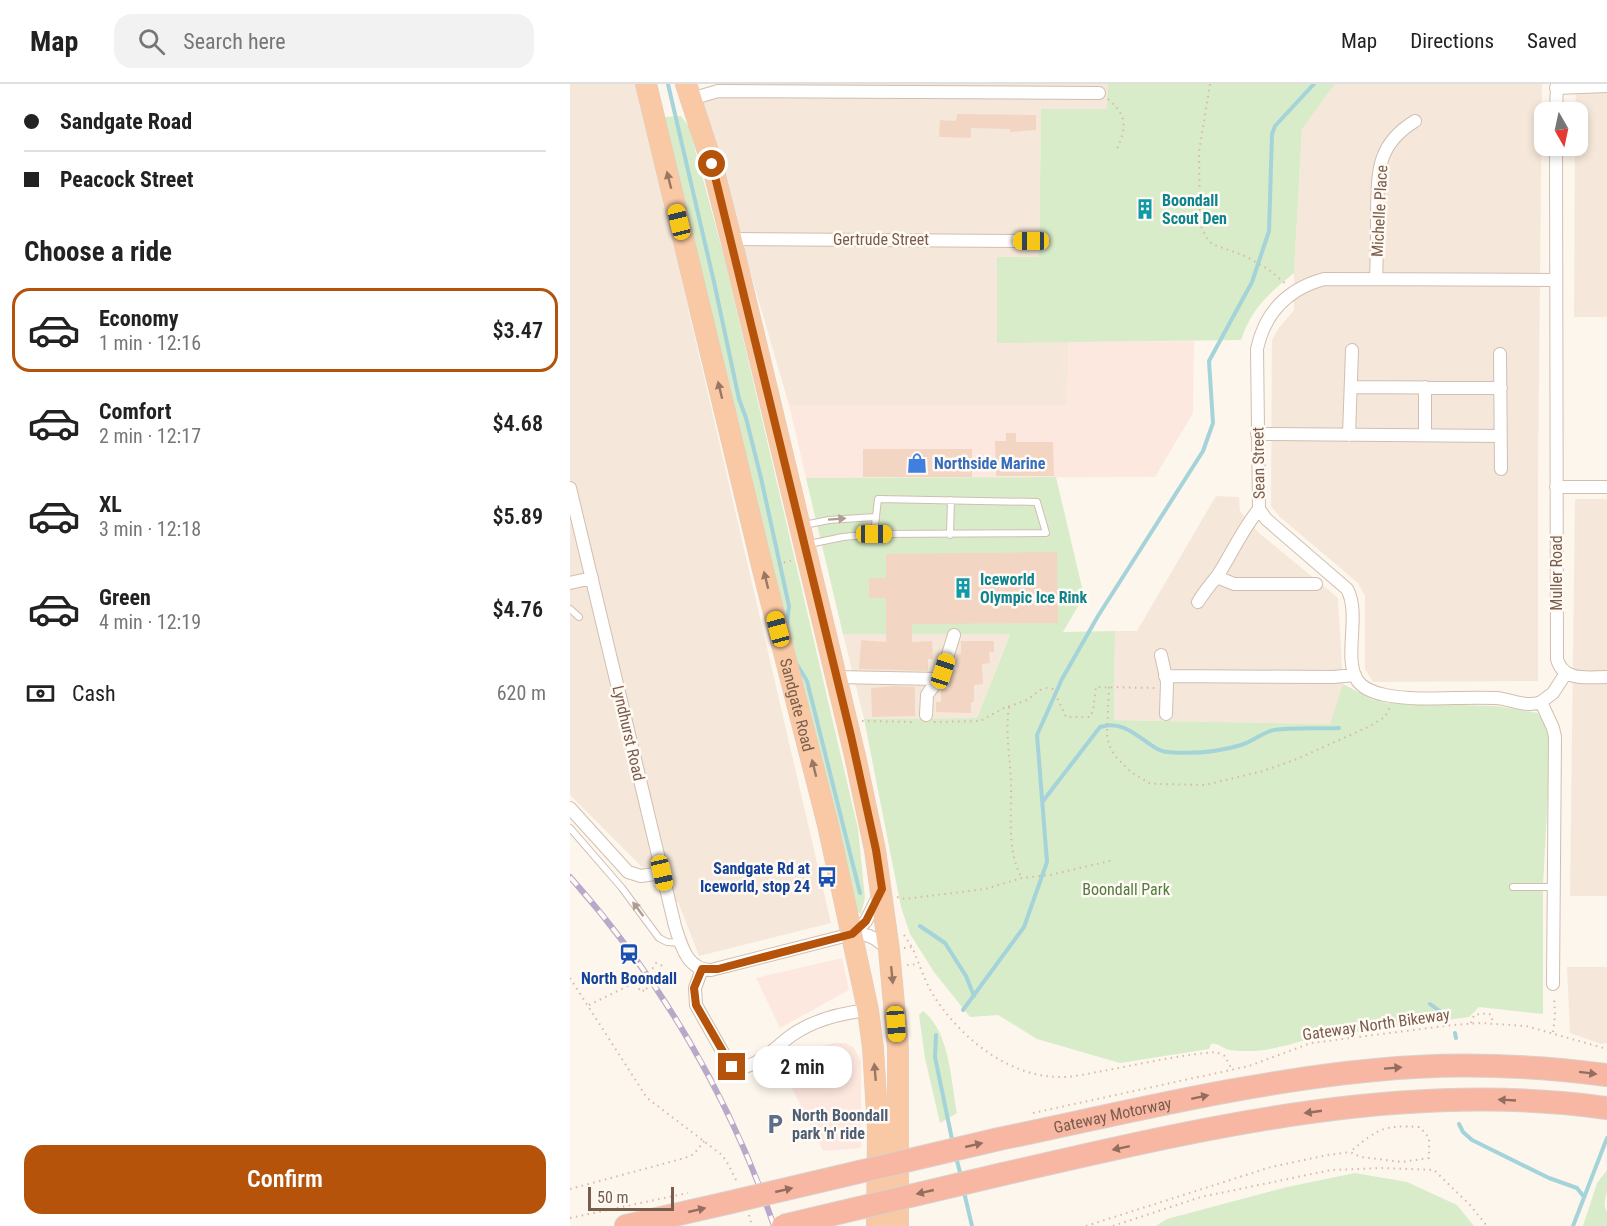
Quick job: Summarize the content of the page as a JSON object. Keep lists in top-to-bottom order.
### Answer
{
  "streets": {
    "highway": ["Sandgate Road", "Gateway Motorway"],
    "street": [
      "Michelle Place",
      "Gertrude Street",
      "Sean Street",
      "Muller Road",
      "Lyndhurst Road"
    ],
    "path": ["Gateway North Bikeway"]
  },
  "crossings": [
    ["Michelle Place", "Sean Street"],
    ["Sean Street", "Muller Road"]
  ],
  "parks": ["Boondall Park"],
  "places": {
    "building": ["Boondall Scout Den", "Iceworld Olympic Ice Rink"],
    "shop": ["Northside Marine"],
    "bus stop": ["Sandgate Rd at Iceworld, stop 24"],
    "station": ["North Boondall"],
    "parking": ["North Boondall park 'n' ride"]
  },
  "scale_bar": "50 m",
  "north": "bottom",
  "page": {
    "header": "Map",
    "search": "Search here",
    "nav": ["Map", "Directions", "Saved"],
    "banner": ["Sandgate Road", "Peacock Street"],
    "heading": "Choose a ride",
    "list": [
      {
        "name": "Economy",
        "note": "1 min · 12:16",
        "value": "$3.47"
      },
      {
        "name": "Comfort",
        "note": "2 min · 12:17",
        "value": "$4.68"
      },
      {
        "name": "XL",
        "note": "3 min · 12:18",
        "value": "$5.89"
      },
      {
        "name": "Green",
        "note": "4 min · 12:19",
        "value": "$4.76"
      }
    ],
    "pay": ["Cash", "620 m"],
    "bubble": "2 min",
    "buttons": "Confirm",
    "scale": "50 m"
  }
}
